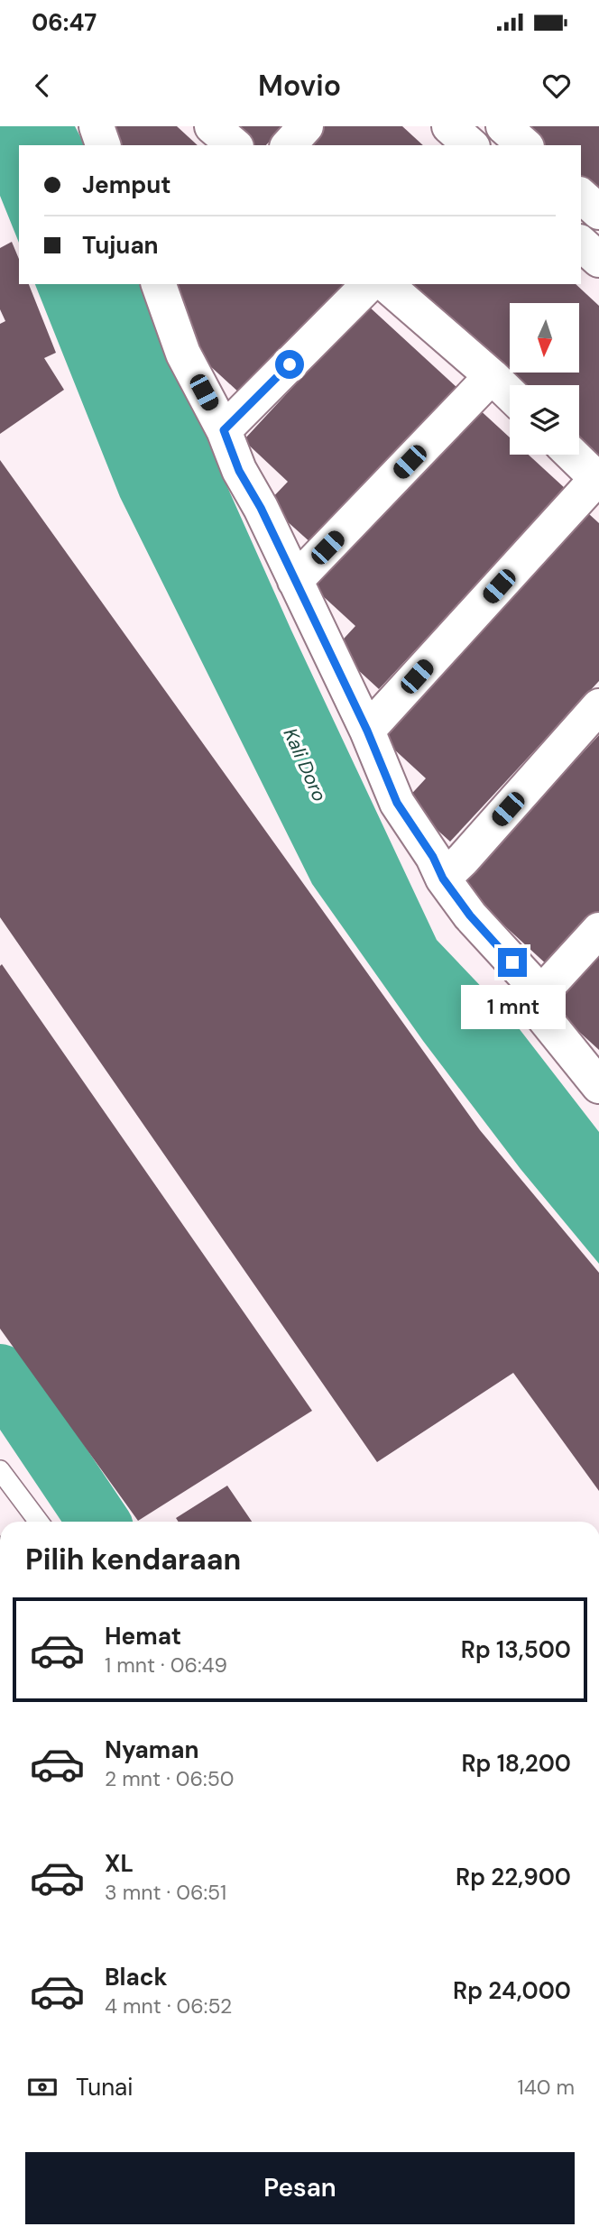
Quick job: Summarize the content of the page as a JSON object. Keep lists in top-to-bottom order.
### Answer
{
  "water": ["Kali Doro"],
  "north": "bottom",
  "page": {
    "status": "06:47",
    "header": "Movio",
    "banner": ["Jemput", "Tujuan"],
    "bubble": "1 mnt",
    "heading": "Pilih kendaraan",
    "list": [
      {
        "name": "Hemat",
        "note": "1 mnt · 06:49",
        "value": "Rp 13,500"
      },
      {
        "name": "Nyaman",
        "note": "2 mnt · 06:50",
        "value": "Rp 18,200"
      },
      {
        "name": "XL",
        "note": "3 mnt · 06:51",
        "value": "Rp 22,900"
      },
      {
        "name": "Black",
        "note": "4 mnt · 06:52",
        "value": "Rp 24,000"
      }
    ],
    "pay": ["Tunai", "140 m"],
    "buttons": "Pesan"
  }
}
